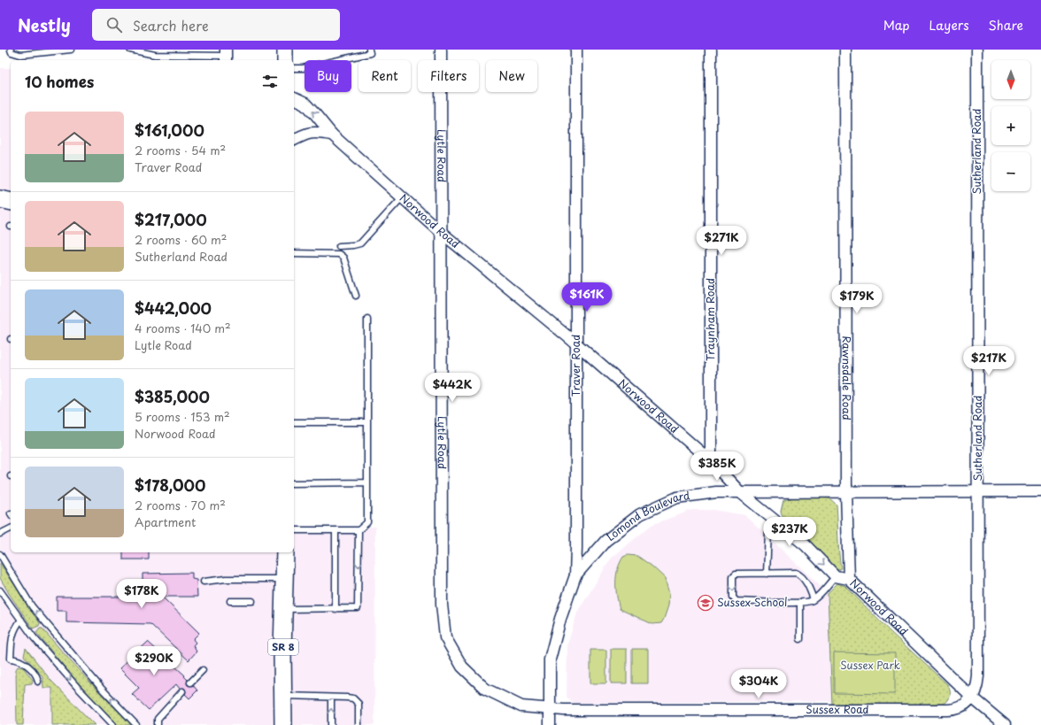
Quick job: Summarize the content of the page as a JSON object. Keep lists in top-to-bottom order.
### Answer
{
  "streets": {
    "main road": ["SR 8"],
    "street": [
      "Sutherland Road",
      "Lytle Road",
      "Norwood Road",
      "Traynham Road",
      "Traver Road",
      "Rawnsdale Road",
      "Lomond Boulevard",
      "Sussex Road"
    ]
  },
  "crossings": [
    ["Sutherland Road", "Norwood Road"],
    ["Sutherland Road", "Lomond Boulevard"],
    ["Sutherland Road", "Sussex Road"],
    ["Lytle Road", "Norwood Road"],
    ["Lytle Road", "Lomond Boulevard"],
    ["Lytle Road", "Sussex Road"],
    ["Norwood Road", "Traynham Road"],
    ["Norwood Road", "Traver Road"],
    ["Norwood Road", "Rawnsdale Road"],
    ["Norwood Road", "Lomond Boulevard"],
    ["Norwood Road", "Sussex Road"],
    ["Traver Road", "Lomond Boulevard"],
    ["Rawnsdale Road", "Lomond Boulevard"],
    ["Lomond Boulevard", "Sussex Road"]
  ],
  "parks": ["Sussex Park"],
  "places": {
    "school or university": ["Sussex School"]
  },
  "north": "bottom",
  "page": {
    "header": "Nestly",
    "search": "Search here",
    "nav": ["Map", "Layers", "Share"],
    "map_buttons": ["+", "−"],
    "chip": [
      "Buy",
      "Rent",
      "Filters",
      "New"
    ],
    "heading": "10 homes",
    "list": [
      {
        "name": "$161,000",
        "note": "2 rooms · 54 m² · Traver Road"
      },
      {
        "name": "$217,000",
        "note": "2 rooms · 60 m² · Sutherland Road"
      },
      {
        "name": "$442,000",
        "note": "4 rooms · 140 m² · Lytle Road"
      },
      {
        "name": "$385,000",
        "note": "5 rooms · 153 m² · Norwood Road"
      },
      {
        "name": "$178,000",
        "note": "2 rooms · 70 m² · Apartment"
      }
    ],
    "price": [
      "$271K",
      "$161K",
      "$179K",
      "$217K",
      "$442K",
      "$385K",
      "$237K",
      "$178K",
      "$290K",
      "$304K"
    ]
  }
}
